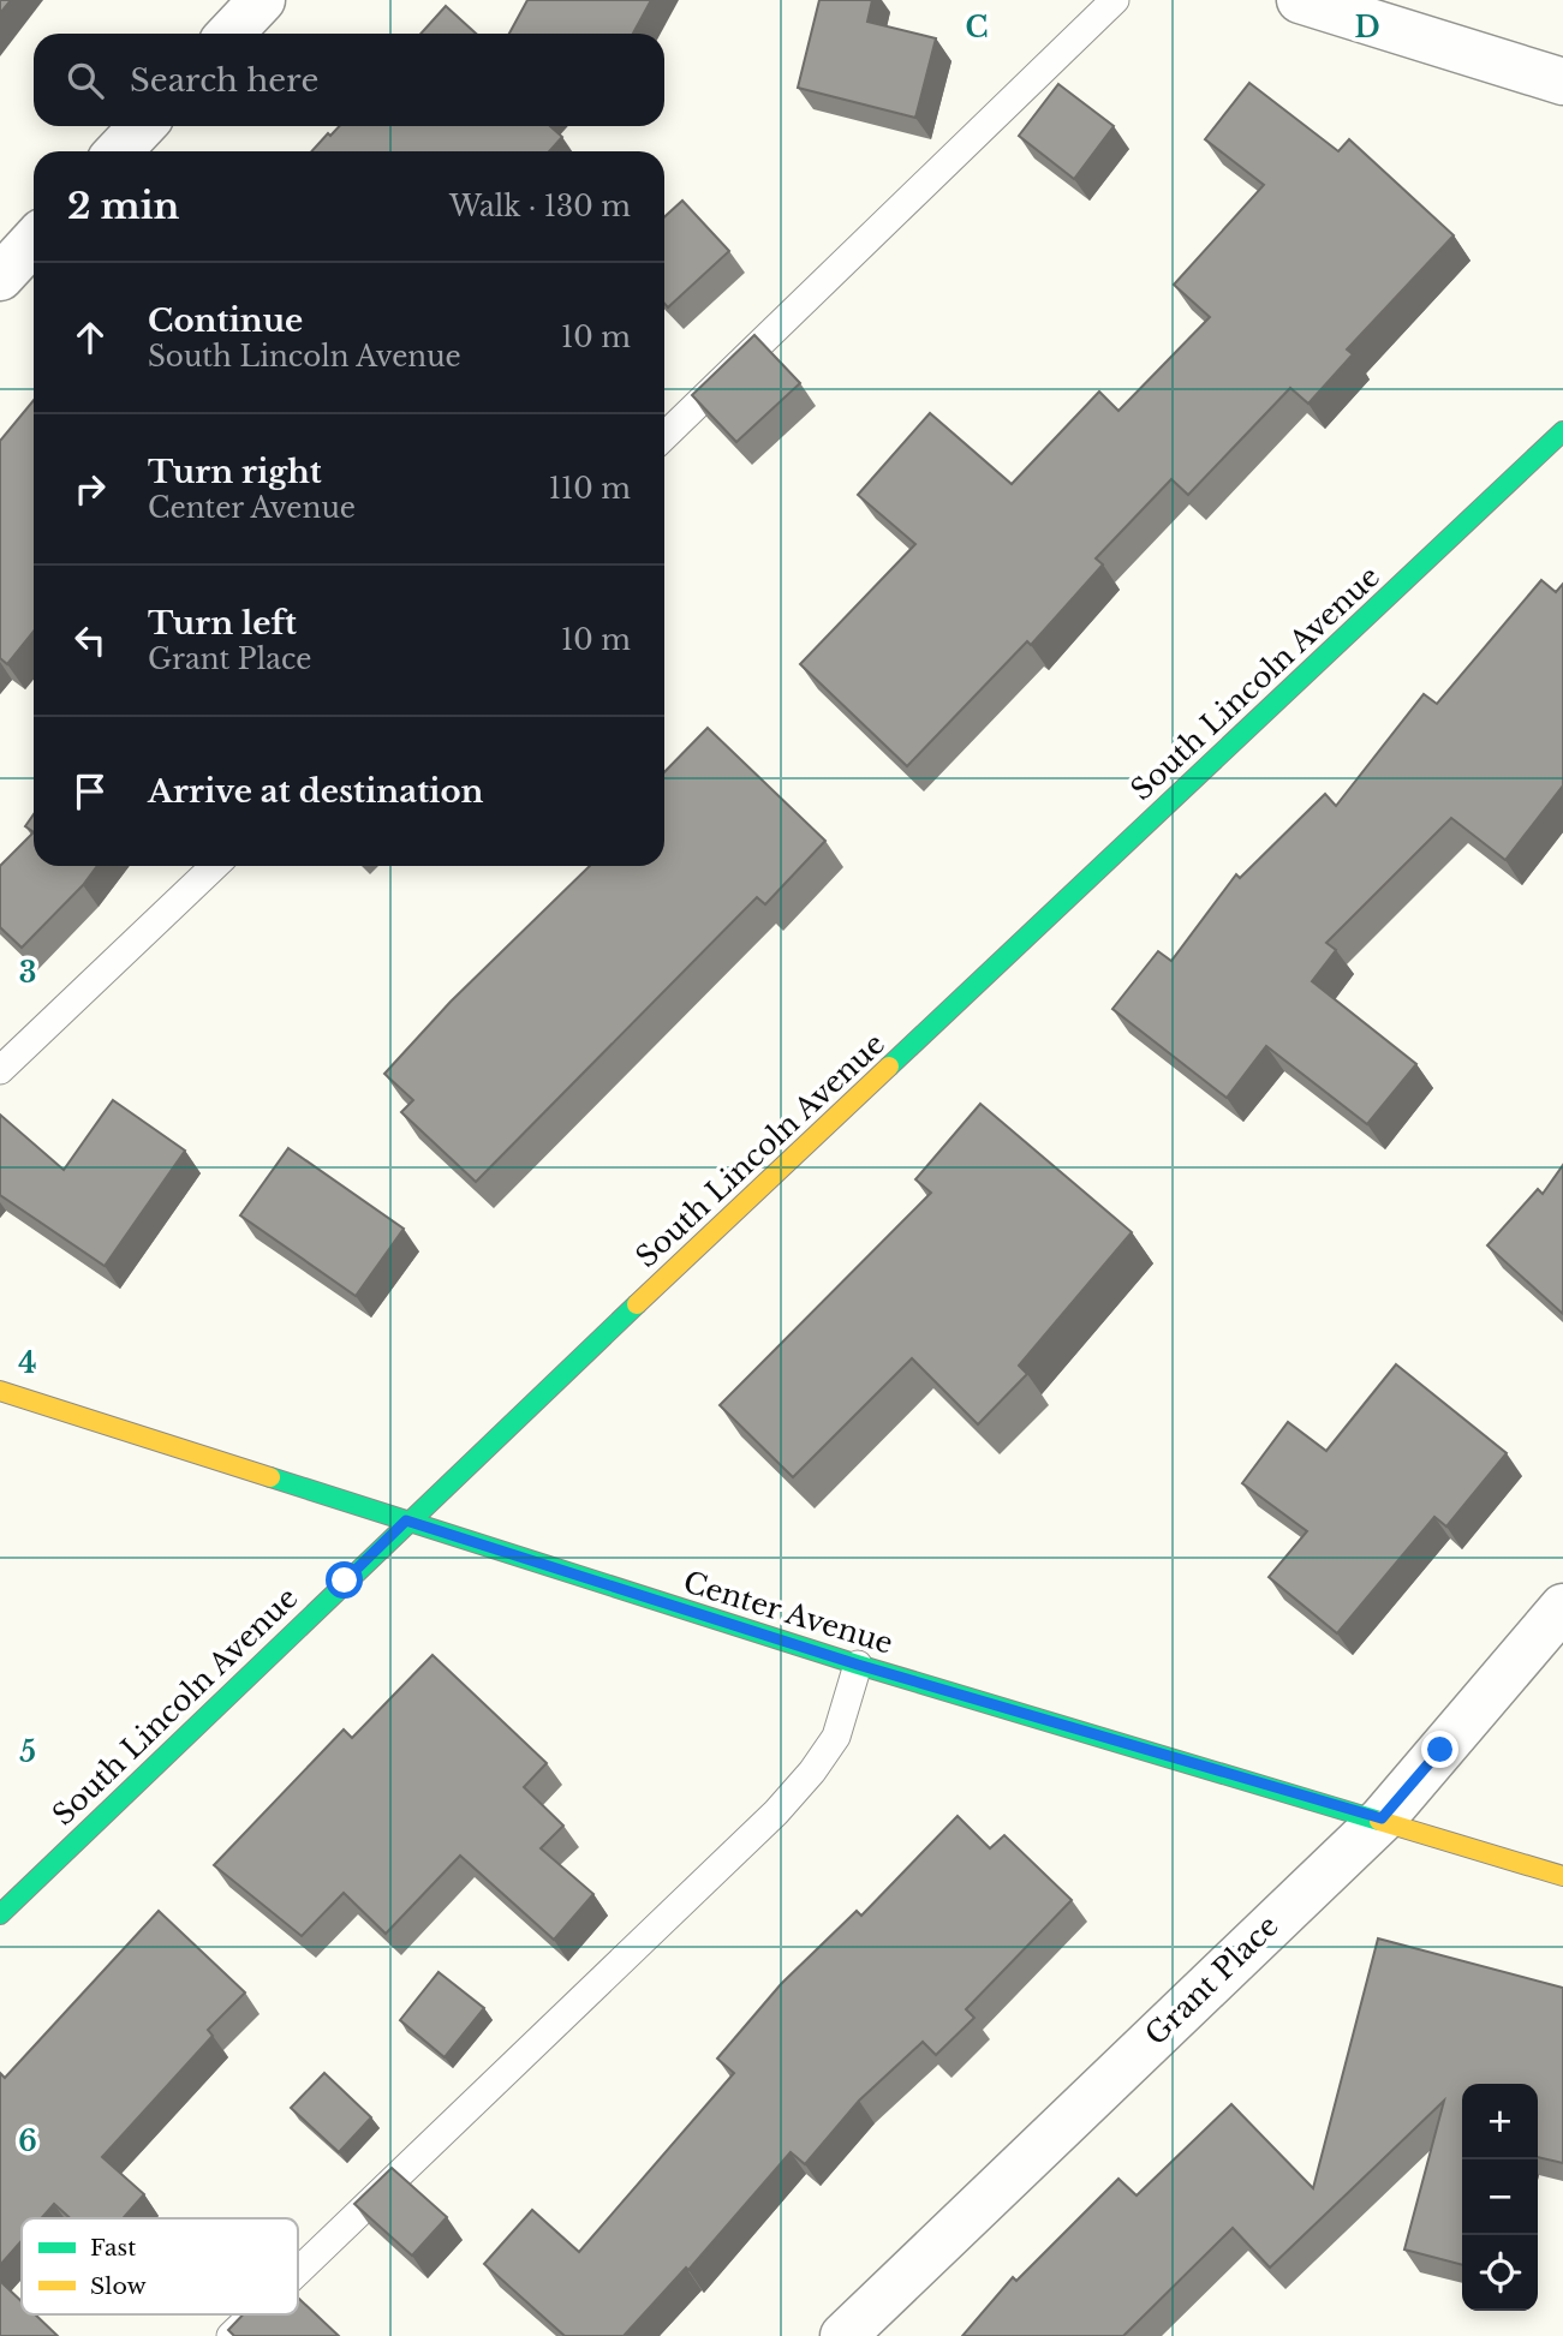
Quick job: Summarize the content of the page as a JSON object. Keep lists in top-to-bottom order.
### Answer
{
  "streets": {
    "street": ["South Lincoln Avenue", "Center Avenue", "Grant Place"]
  },
  "crossings": [
    ["South Lincoln Avenue", "Center Avenue"],
    ["Center Avenue", "Grant Place"]
  ],
  "legend": ["Fast", "Slow"],
  "page": {
    "search": "Search here",
    "heading": ["2 min", "Walk · 130 m"],
    "list": [
      ["Continue", "South Lincoln Avenue", "10 m"],
      ["Turn right", "Center Avenue", "110 m"],
      ["Turn left", "Grant Place", "10 m"],
      "Arrive at destination"
    ],
    "map_buttons": ["+", "−"]
  },
  "grid": {
    "columns": ["C", "D"],
    "rows": [
      "3",
      "4",
      "5",
      "6"
    ]
  }
}
